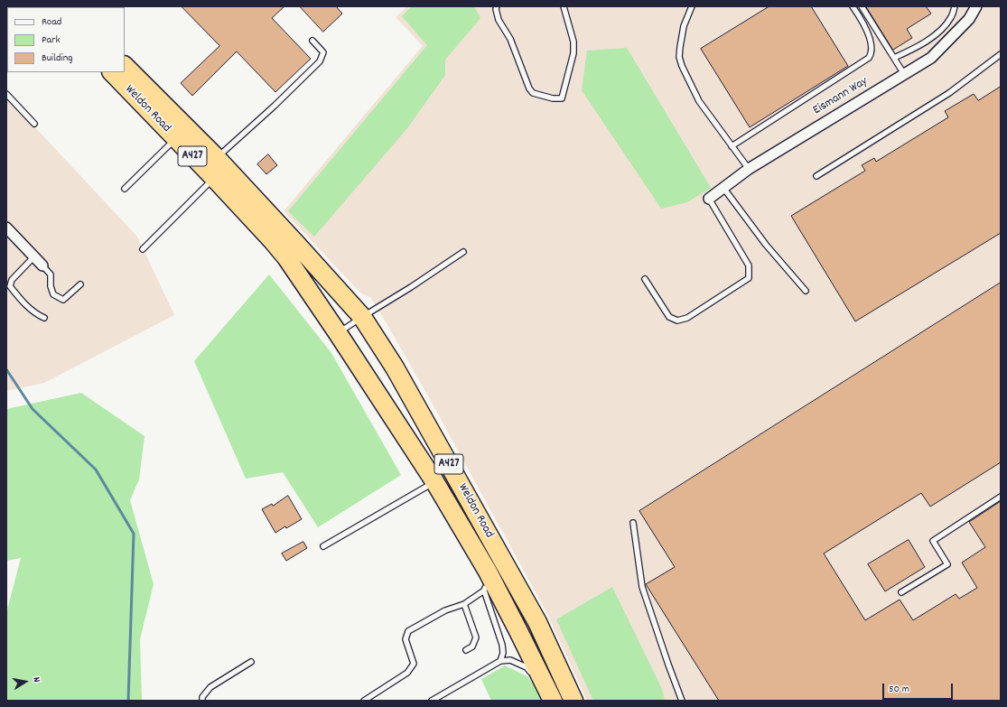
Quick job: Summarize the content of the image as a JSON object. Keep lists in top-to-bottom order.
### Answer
{
  "streets": {
    "highway": ["Weldon Road", "A427"],
    "street": ["Eismann Way"]
  },
  "crossings": [
    ["Weldon Road", "A427"]
  ],
  "legend": ["Road", "Park", "Building"],
  "scale_bar": "50 m",
  "north": "right"
}
